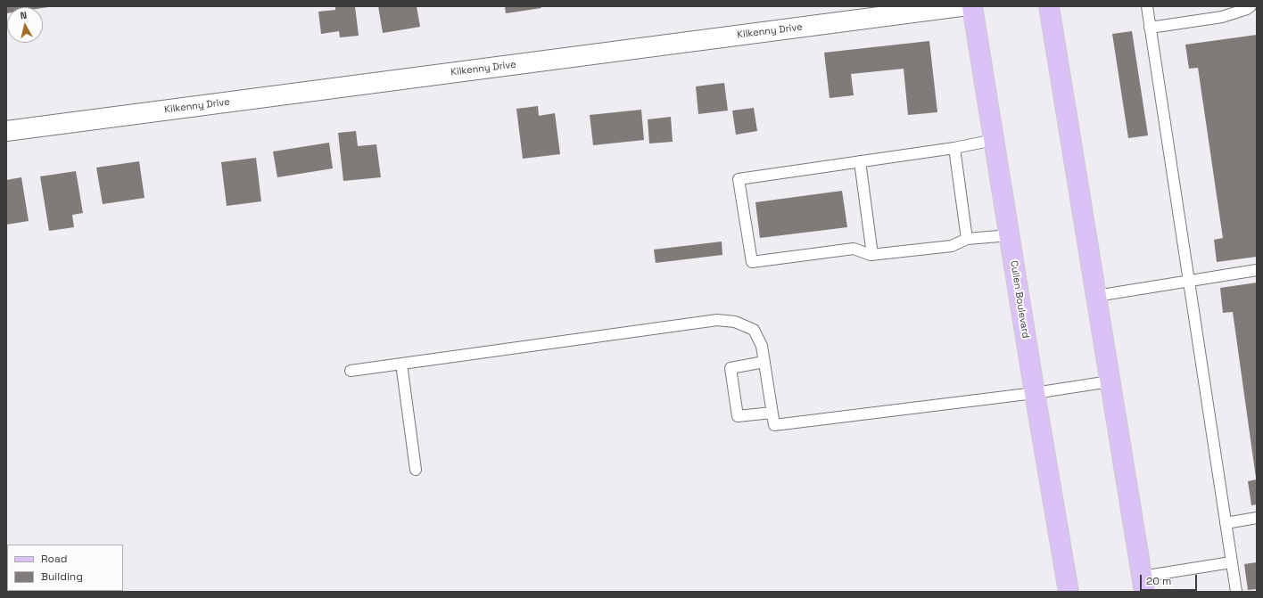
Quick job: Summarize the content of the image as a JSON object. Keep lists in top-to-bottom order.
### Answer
{
  "streets": {
    "main road": ["Cullen Boulevard"],
    "street": ["Kilkenny Drive"]
  },
  "legend": ["Road", "Building"],
  "scale_bar": "20 m",
  "north": "top"
}
